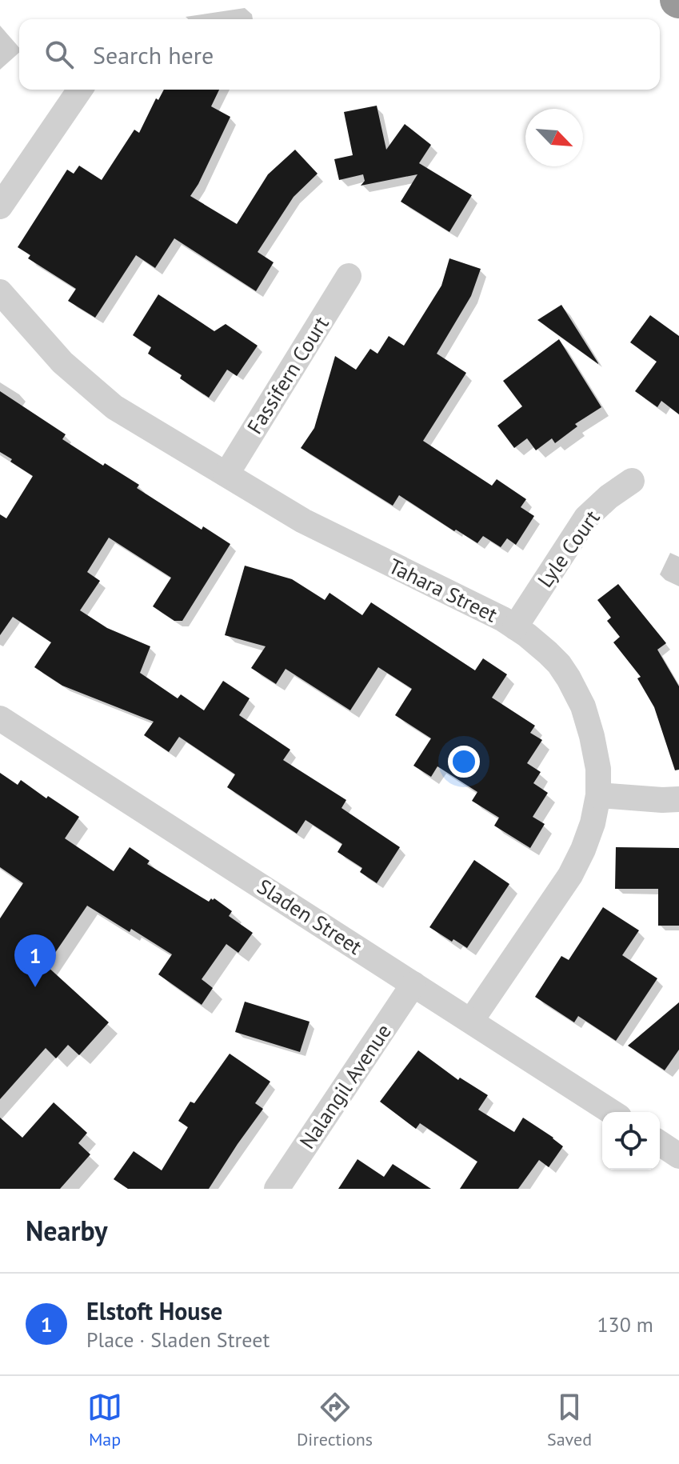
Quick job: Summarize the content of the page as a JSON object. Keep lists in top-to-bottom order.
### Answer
{
  "streets": {
    "street": [
      "Fassifern Court",
      "Lyle Court",
      "Tahara Street",
      "Sladen Street",
      "Nalangil Avenue"
    ]
  },
  "crossings": [
    ["Fassifern Court", "Tahara Street"],
    ["Lyle Court", "Tahara Street"],
    ["Tahara Street", "Sladen Street"],
    ["Sladen Street", "Nalangil Avenue"]
  ],
  "north": "bottom right",
  "page": {
    "search": "Search here",
    "pins": "1",
    "heading": "Nearby",
    "list": [
      {
        "mark": "1",
        "name": "Elstoft House",
        "note": "Place · Sladen Street",
        "value": "130 m"
      }
    ],
    "nav": ["Map", "Directions", "Saved"]
  }
}
